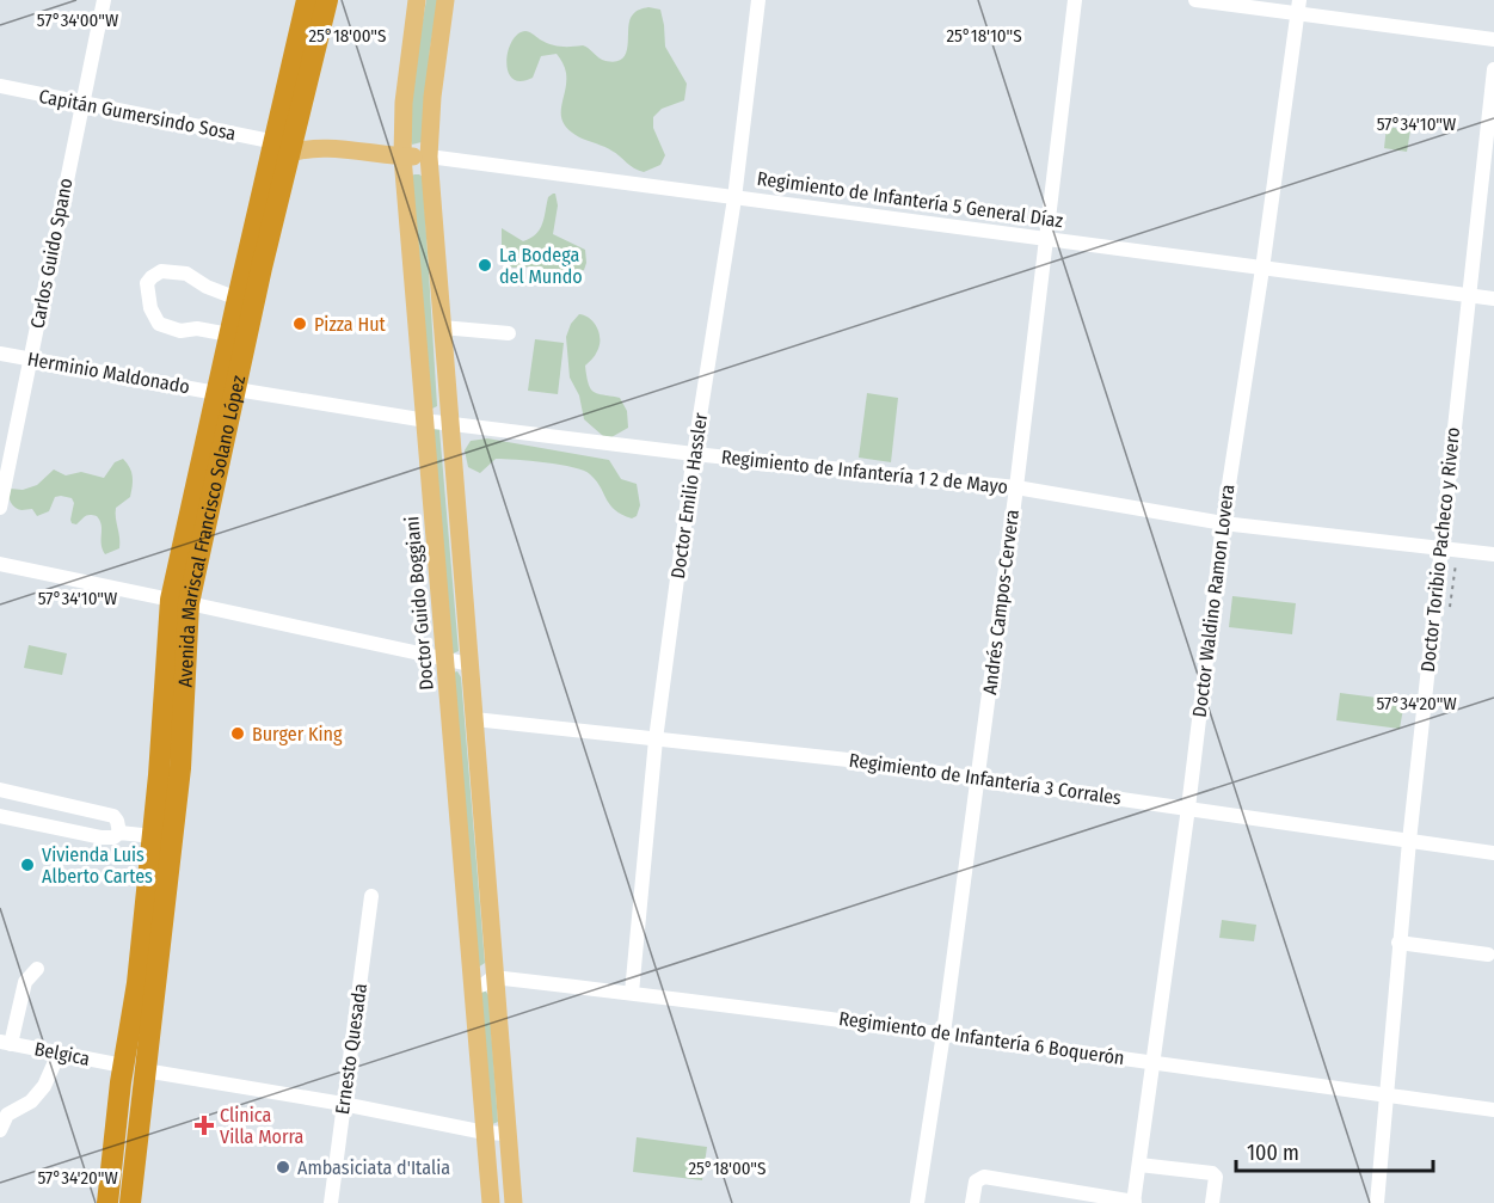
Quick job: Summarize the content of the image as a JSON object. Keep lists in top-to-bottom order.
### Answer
{
  "streets": {
    "highway": ["Avenida Mariscal Francisco Solano López"],
    "main road": ["Regimiento de Infantería 5 General Díaz", "Doctor Guido Boggiani"],
    "street": [
      "Capitán Gumersindo Sosa",
      "Carlos Guido Spano",
      "Herminio Maldonado",
      "Regimiento de Infantería 1 2 de Mayo",
      "Doctor Emilio Hassler",
      "Doctor Toribio Pacheco y Rivero",
      "Doctor Waldino Ramon Lovera",
      "Andrés Campos-Cervera",
      "Regimiento de Infantería 3 Corrales",
      "Regimiento de Infantería 6 Boquerón",
      "Ernesto Quesada",
      "Belgica"
    ]
  },
  "crossings": [
    ["Capitán Gumersindo Sosa", "Regimiento de Infantería 5 General Díaz"],
    ["Capitán Gumersindo Sosa", "Carlos Guido Spano"],
    ["Capitán Gumersindo Sosa", "Avenida Mariscal Francisco Solano López"],
    ["Regimiento de Infantería 5 General Díaz", "Doctor Emilio Hassler"],
    ["Regimiento de Infantería 5 General Díaz", "Avenida Mariscal Francisco Solano López"],
    ["Regimiento de Infantería 5 General Díaz", "Doctor Toribio Pacheco y Rivero"],
    ["Regimiento de Infantería 5 General Díaz", "Doctor Waldino Ramon Lovera"],
    ["Regimiento de Infantería 5 General Díaz", "Andrés Campos-Cervera"],
    ["Regimiento de Infantería 5 General Díaz", "Doctor Guido Boggiani"],
    ["Carlos Guido Spano", "Herminio Maldonado"],
    ["Herminio Maldonado", "Regimiento de Infantería 1 2 de Mayo"],
    ["Herminio Maldonado", "Avenida Mariscal Francisco Solano López"],
    ["Regimiento de Infantería 1 2 de Mayo", "Doctor Emilio Hassler"],
    ["Regimiento de Infantería 1 2 de Mayo", "Avenida Mariscal Francisco Solano López"],
    ["Regimiento de Infantería 1 2 de Mayo", "Doctor Toribio Pacheco y Rivero"],
    ["Regimiento de Infantería 1 2 de Mayo", "Doctor Waldino Ramon Lovera"],
    ["Regimiento de Infantería 1 2 de Mayo", "Andrés Campos-Cervera"],
    ["Regimiento de Infantería 1 2 de Mayo", "Doctor Guido Boggiani"],
    ["Doctor Emilio Hassler", "Regimiento de Infantería 3 Corrales"],
    ["Doctor Emilio Hassler", "Regimiento de Infantería 6 Boquerón"],
    ["Avenida Mariscal Francisco Solano López", "Belgica"],
    ["Doctor Toribio Pacheco y Rivero", "Regimiento de Infantería 3 Corrales"],
    ["Doctor Toribio Pacheco y Rivero", "Regimiento de Infantería 6 Boquerón"],
    ["Doctor Waldino Ramon Lovera", "Regimiento de Infantería 3 Corrales"],
    ["Doctor Waldino Ramon Lovera", "Regimiento de Infantería 6 Boquerón"],
    ["Andrés Campos-Cervera", "Regimiento de Infantería 3 Corrales"],
    ["Andrés Campos-Cervera", "Regimiento de Infantería 6 Boquerón"],
    ["Doctor Guido Boggiani", "Regimiento de Infantería 6 Boquerón"],
    ["Doctor Guido Boggiani", "Belgica"],
    ["Ernesto Quesada", "Belgica"]
  ],
  "places": {
    "other": [
      "La Bodega del Mundo",
      "Pizza Hut",
      "Burger King",
      "Vivienda Luis Alberto Cartes",
      "Ambasiciata d'Italia"
    ],
    "health": ["Clinica Villa Morra"]
  },
  "scale_bar": "100 m",
  "coordinates": [
    "57°34'00\"W",
    "25°18'00\"S",
    "25°18'10\"S",
    "57°34'10\"W",
    "57°34'20\"W"
  ]
}
